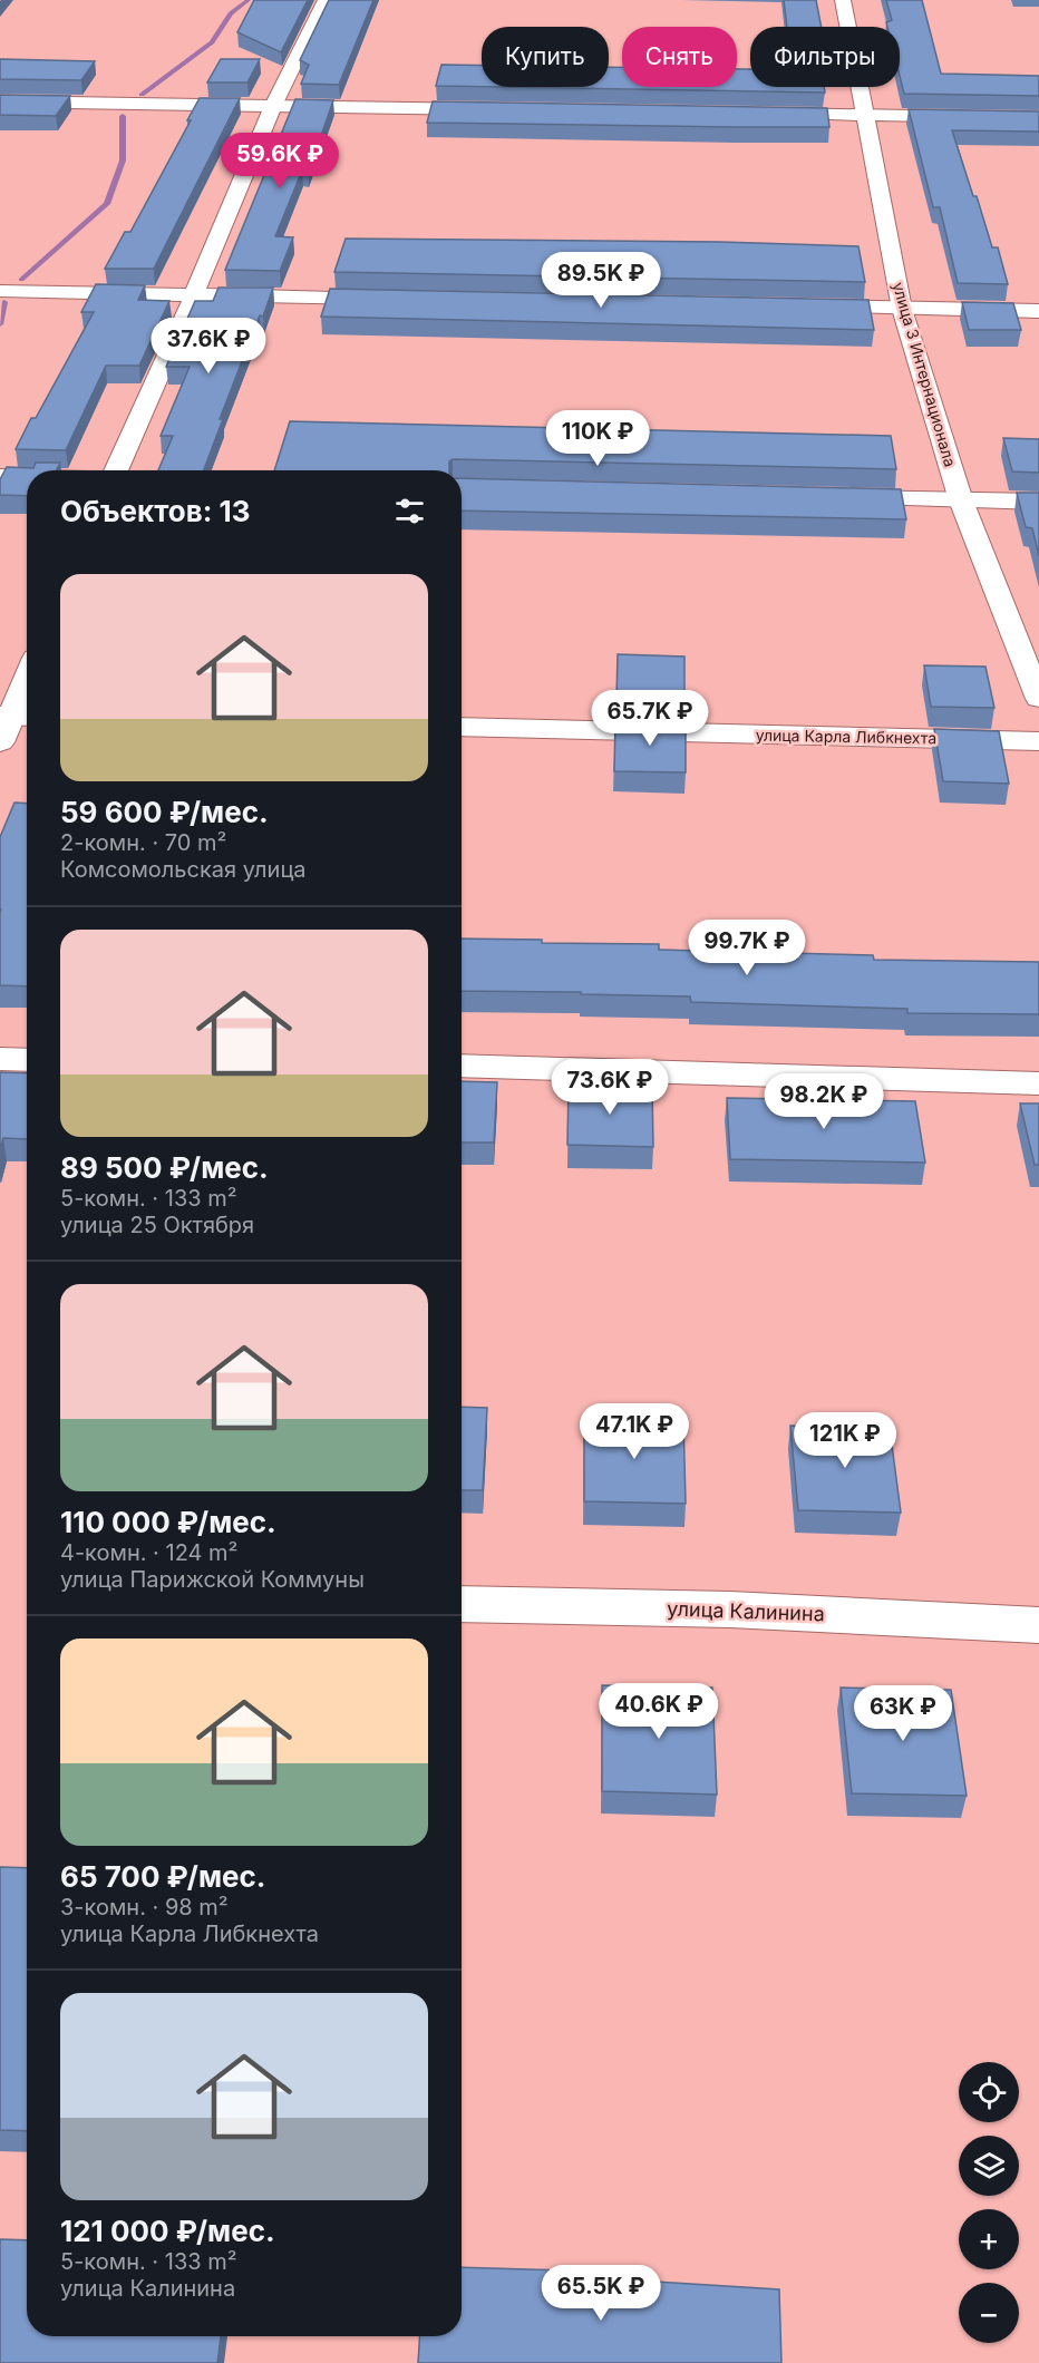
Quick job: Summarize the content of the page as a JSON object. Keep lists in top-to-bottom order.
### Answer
{
  "streets": {
    "street": ["улица 3 Интернационала", "улица Карла Либкнехта", "улица Калинина"]
  },
  "page": {
    "chip": ["Купить", "Снять", "Фильтры"],
    "price": [
      "59.6K ₽",
      "89.5K ₽",
      "37.6K ₽",
      "110K ₽",
      "65.7K ₽",
      "99.7K ₽",
      "73.6K ₽",
      "98.2K ₽",
      "47.1K ₽",
      "121K ₽",
      "40.6K ₽",
      "63K ₽",
      "65.5K ₽"
    ],
    "heading": "Объектов: 13",
    "list": [
      {
        "name": "59 600 ₽/мес.",
        "note": "2-комн. · 70 m² · Комсомольская улица"
      },
      {
        "name": "89 500 ₽/мес.",
        "note": "5-комн. · 133 m² · улица 25 Октября"
      },
      {
        "name": "110 000 ₽/мес.",
        "note": "4-комн. · 124 m² · улица Парижской Коммуны"
      },
      {
        "name": "65 700 ₽/мес.",
        "note": "3-комн. · 98 m² · улица Карла Либкнехта"
      },
      {
        "name": "121 000 ₽/мес.",
        "note": "5-комн. · 133 m² · улица Калинина"
      }
    ],
    "map_buttons": ["+", "−"]
  }
}
